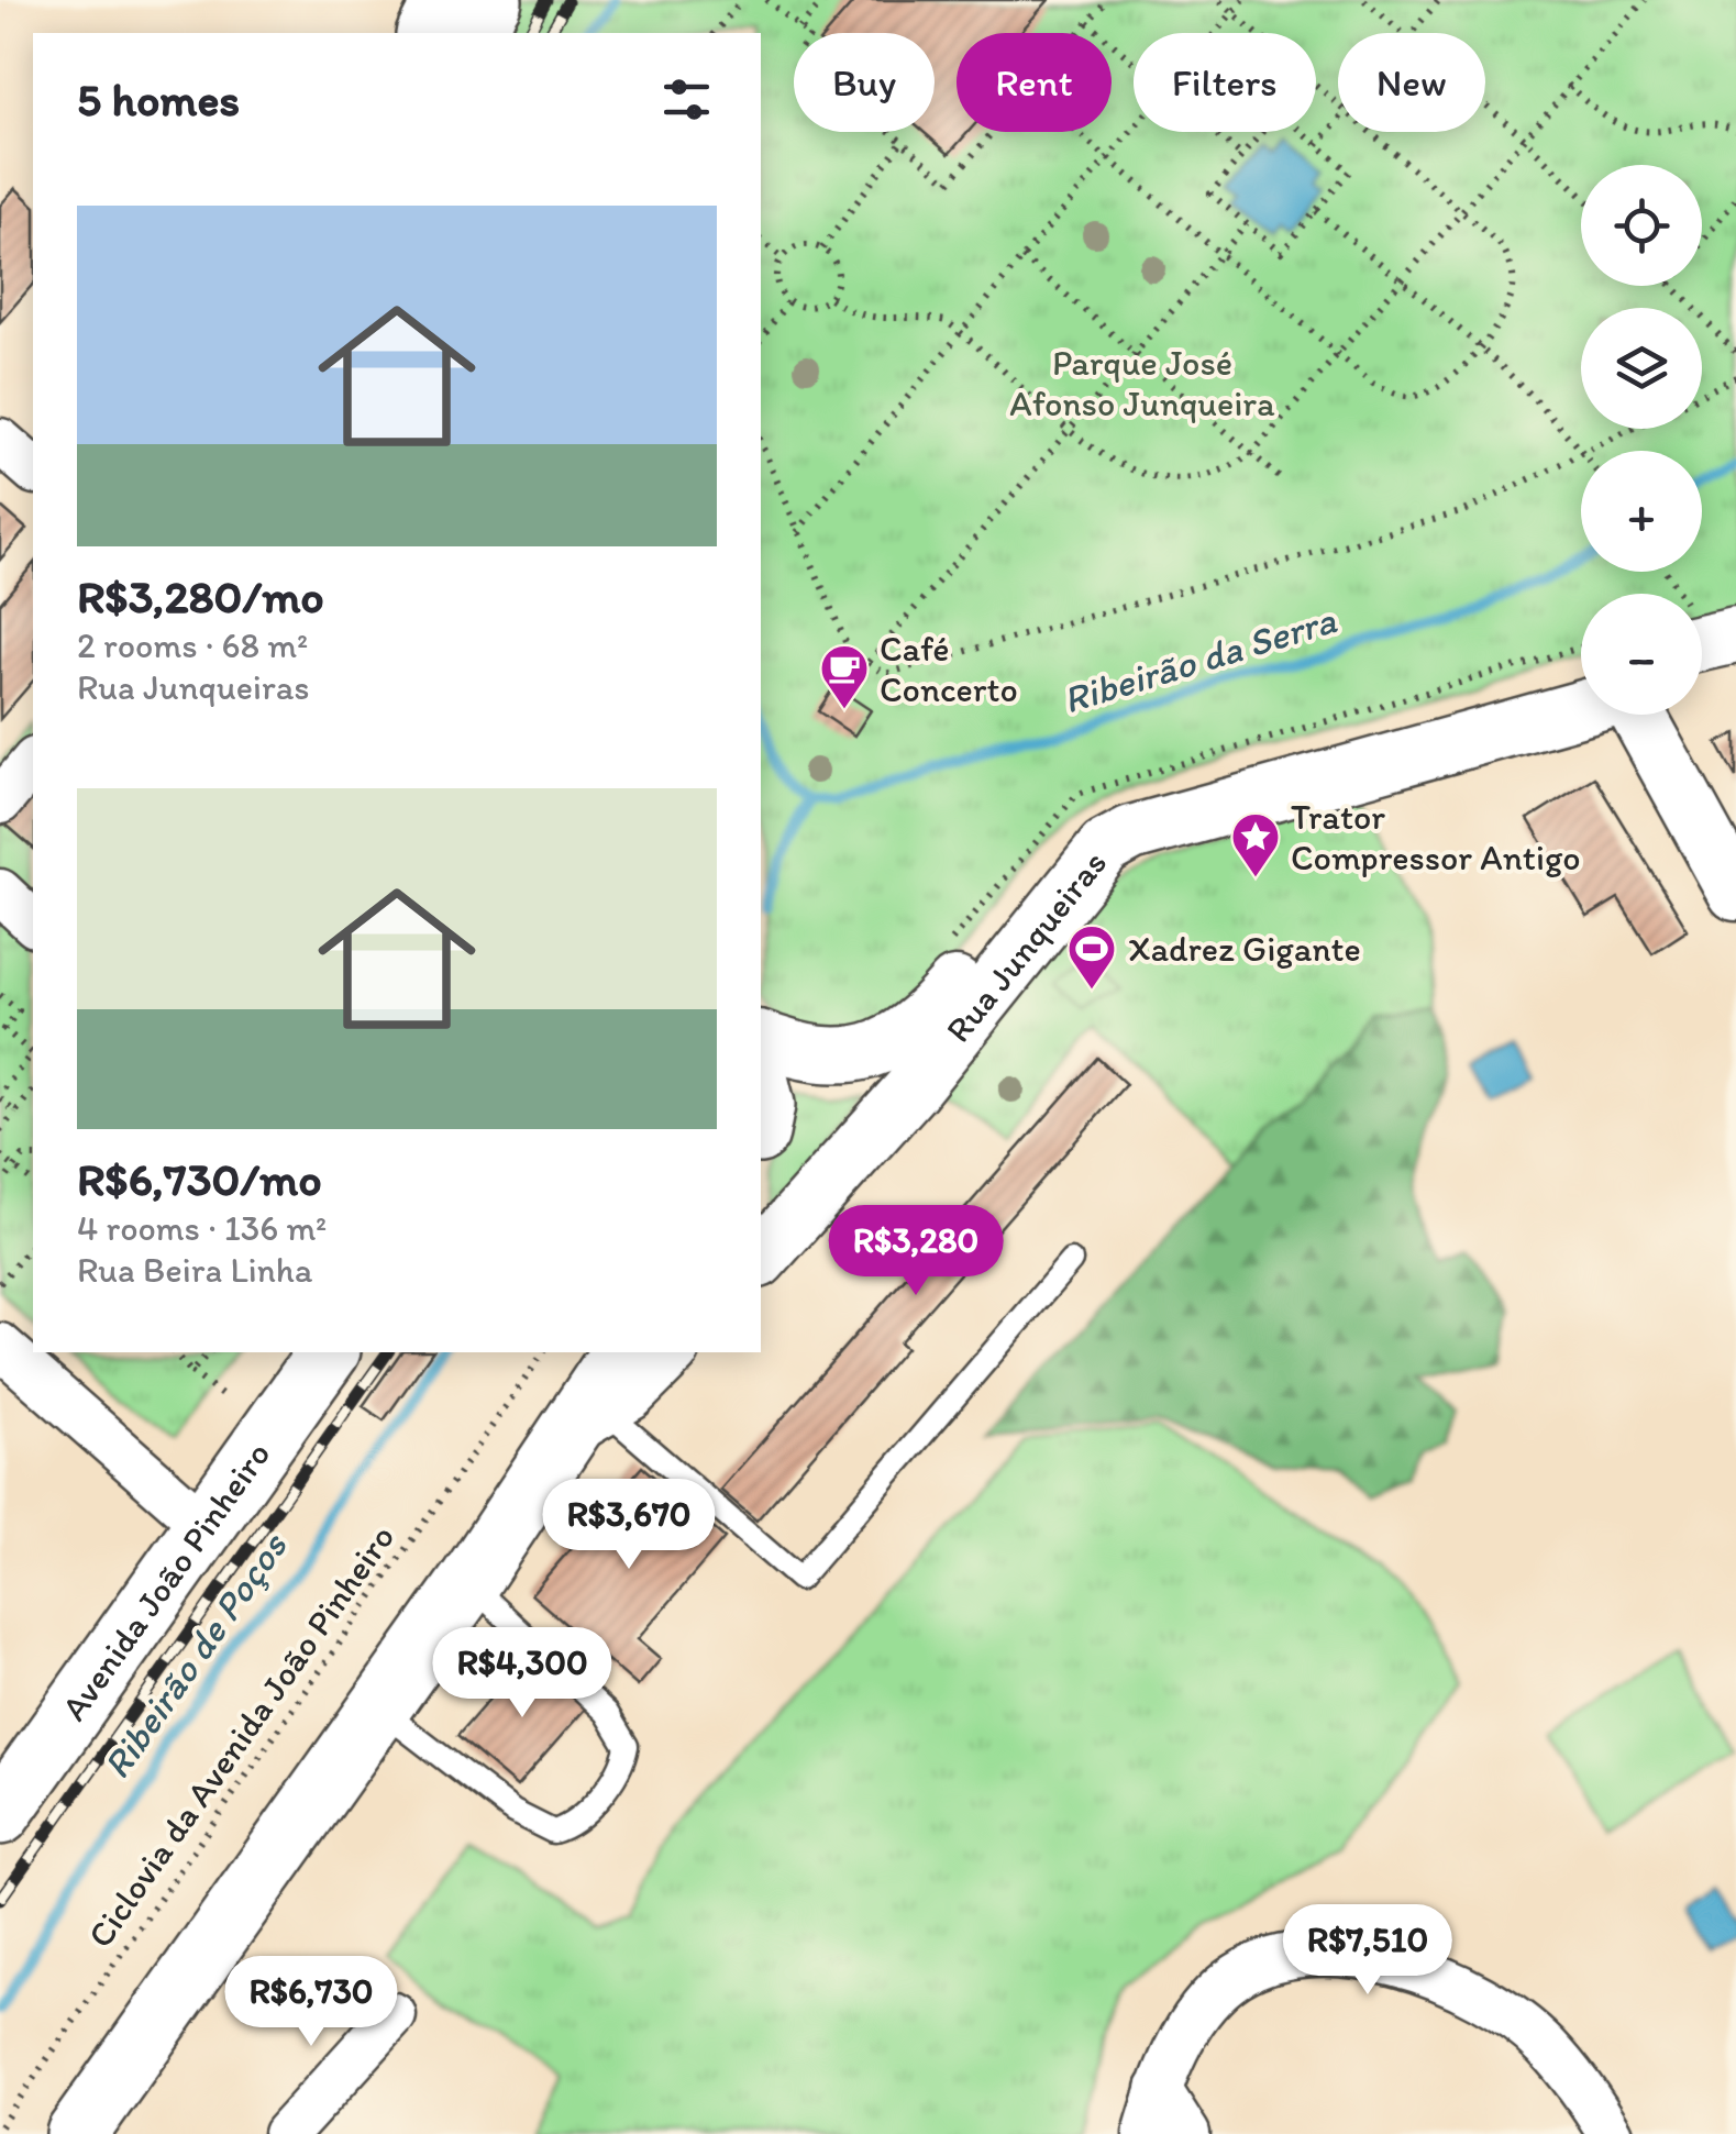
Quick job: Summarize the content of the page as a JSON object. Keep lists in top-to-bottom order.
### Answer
{
  "streets": {
    "main road": ["Avenida João Pinheiro"],
    "street": ["Rua Junqueiras"],
    "path": ["Ciclovia da Avenida João Pinheiro"]
  },
  "water": ["Ribeirão da Serra", "Ribeirão de Poços"],
  "parks": ["Parque José Afonso Junqueira"],
  "places": {
    "cafe": ["Café Concerto"],
    "place": ["Trator Compressor Antigo"],
    "sports": ["Xadrez Gigante"]
  },
  "page": {
    "chip": [
      "Buy",
      "Rent",
      "Filters",
      "New"
    ],
    "heading": "5 homes",
    "map_buttons": ["+", "−"],
    "list": [
      {
        "name": "R$3,280/mo",
        "note": "2 rooms · 68 m² · Rua Junqueiras"
      },
      {
        "name": "R$6,730/mo",
        "note": "4 rooms · 136 m² · Rua Beira Linha"
      }
    ],
    "price": [
      "R$3,280",
      "R$3,670",
      "R$4,300",
      "R$7,510",
      "R$6,730"
    ]
  }
}
